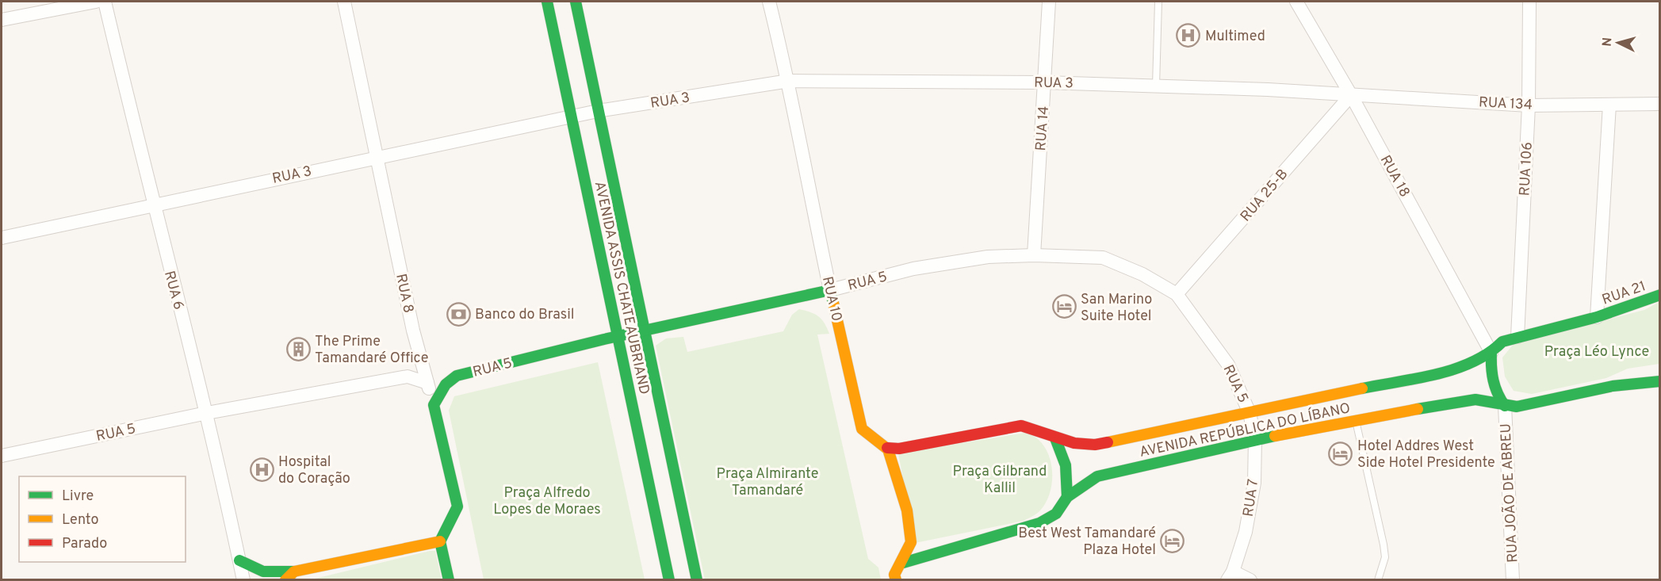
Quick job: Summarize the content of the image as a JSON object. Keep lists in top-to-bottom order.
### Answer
{
  "streets": {
    "main road": [
      "RUA 5",
      "AVENIDA ASSIS CHATEAUBRIAND",
      "RUA 21",
      "RUA 8",
      "RUA 10",
      "AVENIDA REPÚBLICA DO LÍBANO"
    ],
    "street": [
      "RUA 3",
      "RUA 134",
      "RUA 14",
      "RUA 106",
      "RUA 18",
      "RUA 25-B",
      "RUA 6",
      "RUA JOÃO DE ABREU",
      "RUA 7"
    ]
  },
  "crossings": [
    ["RUA 3", "RUA 134"],
    ["RUA 3", "RUA 14"],
    ["RUA 3", "RUA 18"],
    ["RUA 3", "RUA 25-B"],
    ["RUA 3", "AVENIDA ASSIS CHATEAUBRIAND"],
    ["RUA 3", "RUA 6"],
    ["RUA 3", "RUA 8"],
    ["RUA 3", "RUA 10"],
    ["RUA 134", "RUA 106"],
    ["RUA 134", "RUA 18"],
    ["RUA 134", "RUA 25-B"],
    ["RUA 14", "RUA 5"],
    ["RUA 106", "AVENIDA REPÚBLICA DO LÍBANO"],
    ["RUA 18", "RUA 25-B"],
    ["RUA 18", "AVENIDA REPÚBLICA DO LÍBANO"],
    ["RUA 25-B", "RUA 5"],
    ["RUA 5", "AVENIDA ASSIS CHATEAUBRIAND"],
    ["RUA 5", "RUA 6"],
    ["RUA 5", "RUA 8"],
    ["RUA 5", "RUA 10"],
    ["RUA 5", "AVENIDA REPÚBLICA DO LÍBANO"],
    ["RUA 5", "RUA 7"],
    ["RUA 21", "AVENIDA REPÚBLICA DO LÍBANO"],
    ["RUA 10", "AVENIDA REPÚBLICA DO LÍBANO"],
    ["AVENIDA REPÚBLICA DO LÍBANO", "RUA JOÃO DE ABREU"],
    ["AVENIDA REPÚBLICA DO LÍBANO", "RUA 7"]
  ],
  "parks": [
    "Praça Léo Lynce",
    "Praça Gilbrand Kallil",
    "Praça Almirante Tamandaré",
    "Praça Alfredo Lopes de Moraes"
  ],
  "places": {
    "hospital": ["Multimed", "Hospital do Coração"],
    "hotel": ["San Marino Suite Hotel", "Hotel Addres West Side Hotel Presidente", "Best West Tamandaré Plaza Hotel"],
    "bank": ["Banco do Brasil"],
    "building": ["The Prime Tamandaré Office"]
  },
  "legend": ["Livre", "Lento", "Parado"],
  "north": "left"
}
